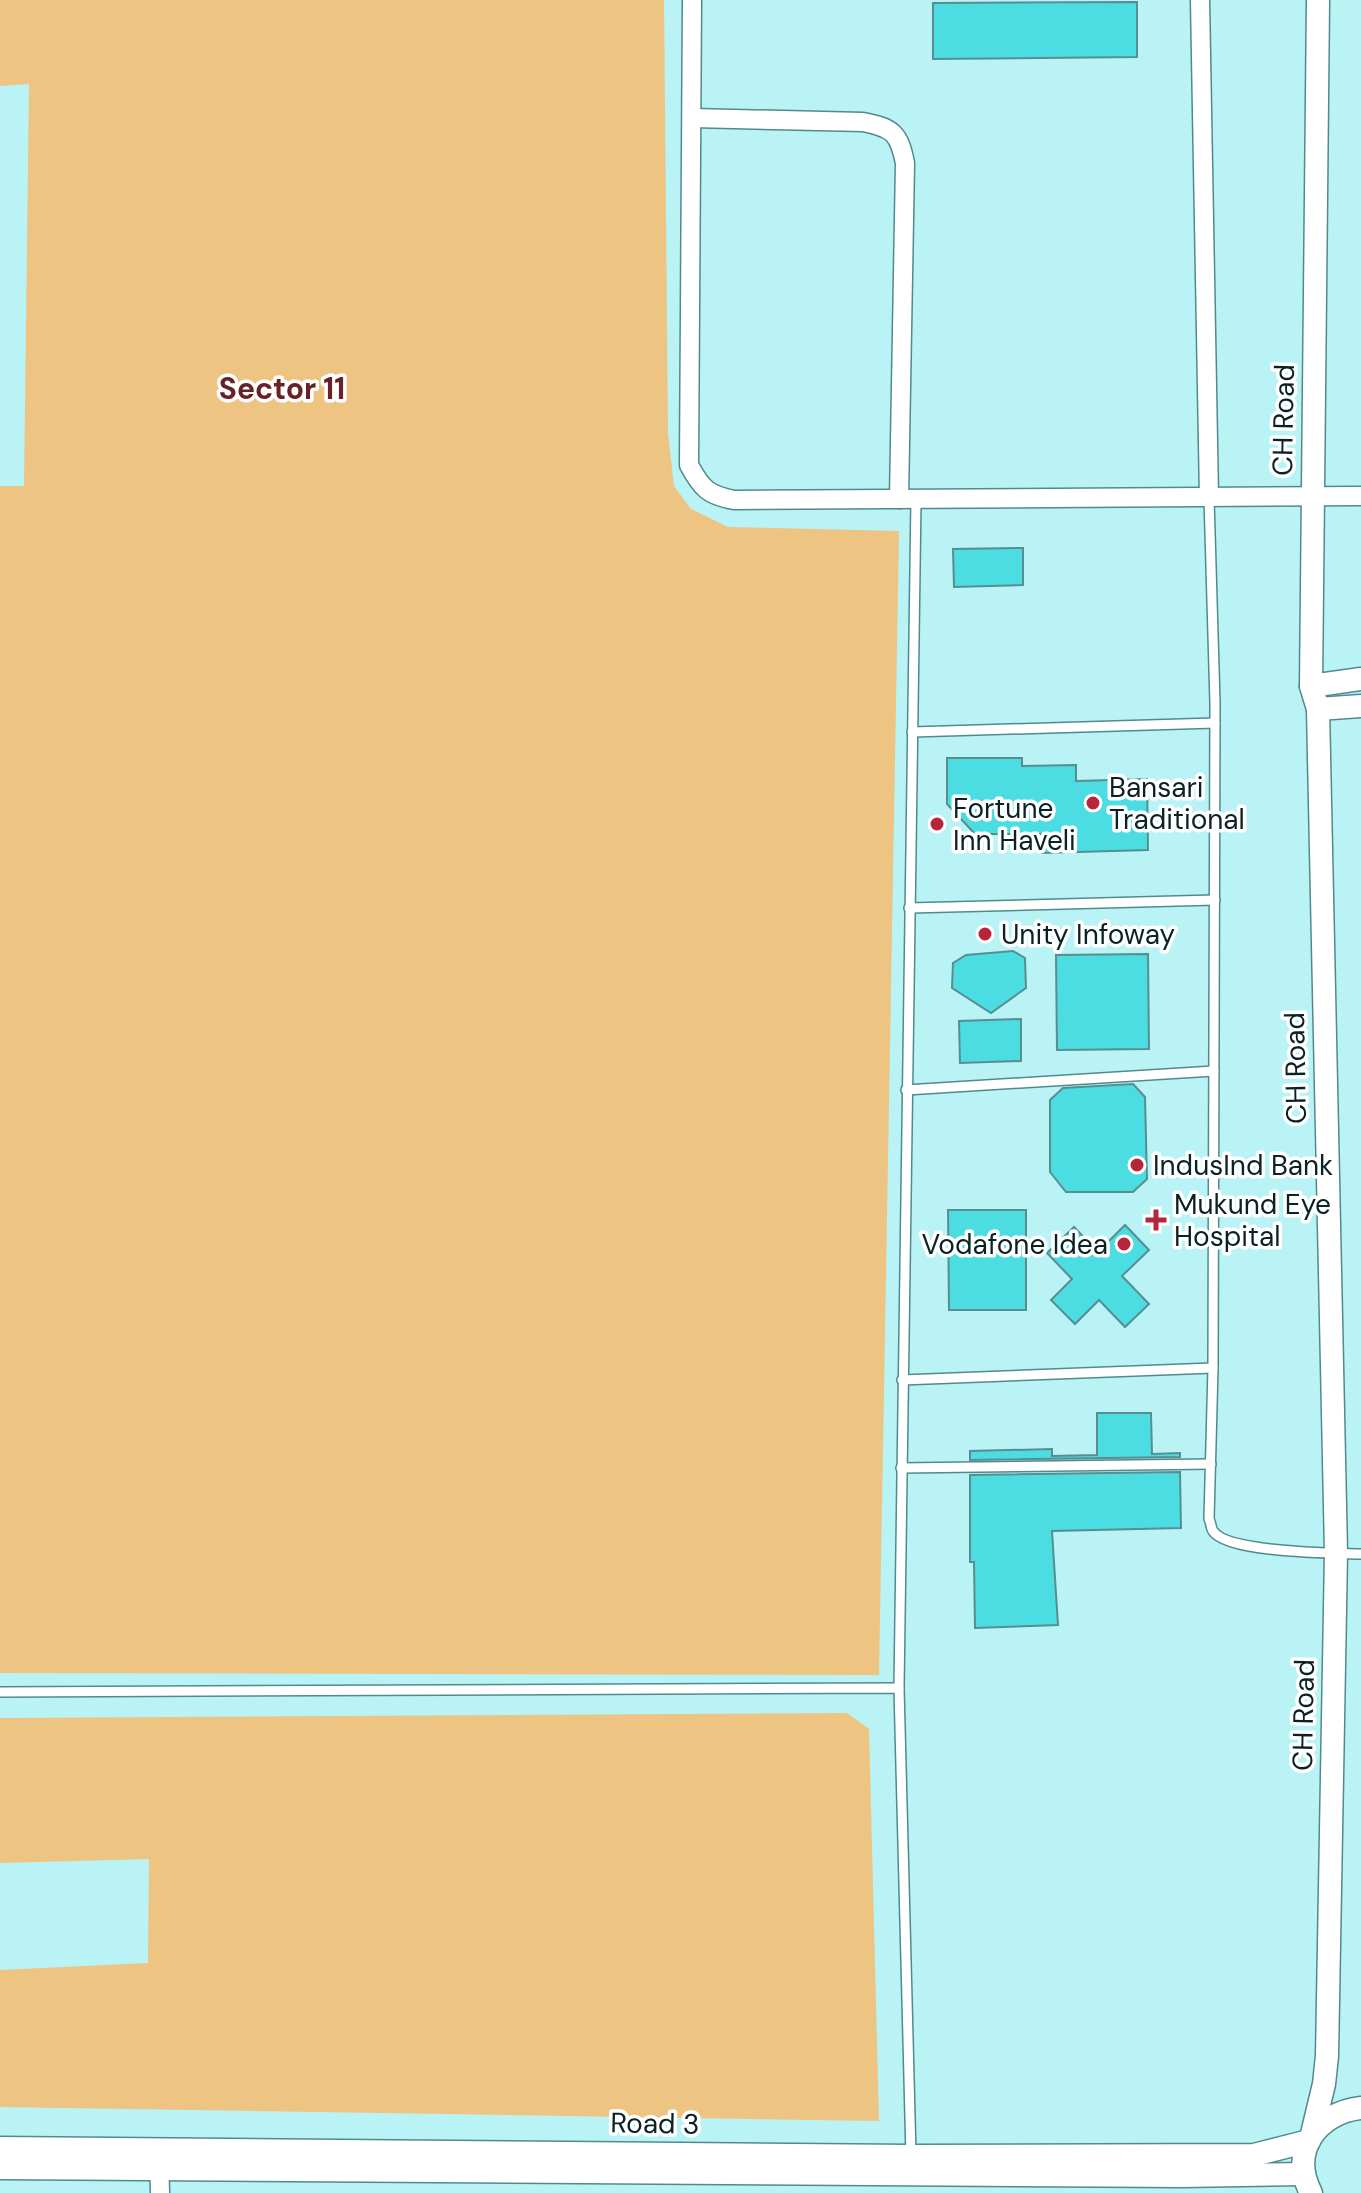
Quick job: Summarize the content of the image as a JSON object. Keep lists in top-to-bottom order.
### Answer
{
  "streets": {
    "street": ["CH Road", "Road 3"]
  },
  "crossings": [
    ["CH Road", "Road 3"]
  ],
  "districts": ["Sector 11"],
  "places": {
    "other": [
      "Bansari Traditional",
      "Fortune Inn Haveli",
      "Unity Infoway",
      "IndusInd Bank",
      "Vodafone Idea"
    ],
    "health": ["Mukund Eye Hospital"]
  }
}
